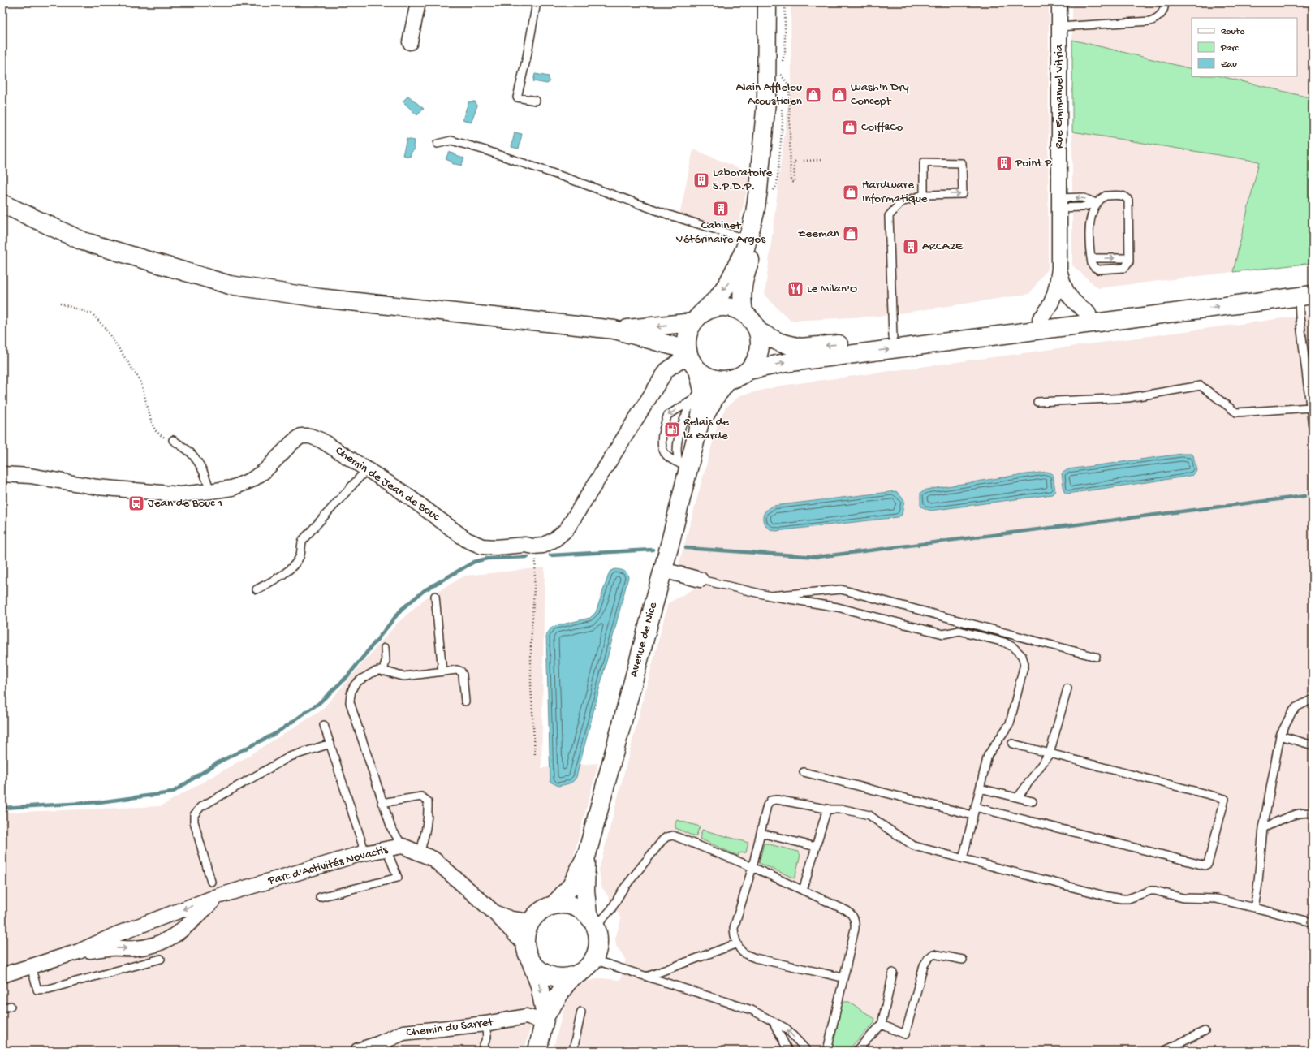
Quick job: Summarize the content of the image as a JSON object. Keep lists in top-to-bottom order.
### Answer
{
  "streets": {
    "main road": ["Avenue de Nice"],
    "street": [
      "Rue Emmanuel Vitria",
      "Chemin de Jean de Bouc",
      "Parc d'Activités Novactis",
      "Chemin du Sarret"
    ]
  },
  "crossings": [
    ["Chemin de Jean de Bouc", "Avenue de Nice"],
    ["Avenue de Nice", "Parc d'Activités Novactis"]
  ],
  "places": {
    "shop": [
      "Alain Afflelou Acousticien",
      "Wash'n Dry Concept",
      "Coiff&Co",
      "Hardware Informatique",
      "Zeeman"
    ],
    "building": [
      "Point P",
      "Laboratoire S.P.D.P.",
      "Cabinet Vétérinaire Argos",
      "ARCA2E"
    ],
    "restaurant": ["Le Milan'O"],
    "fuel station": ["Relais de la Garde"],
    "bus stop": ["Jean de Bouc 1"]
  },
  "legend": ["Route", "Parc", "Eau"]
}
